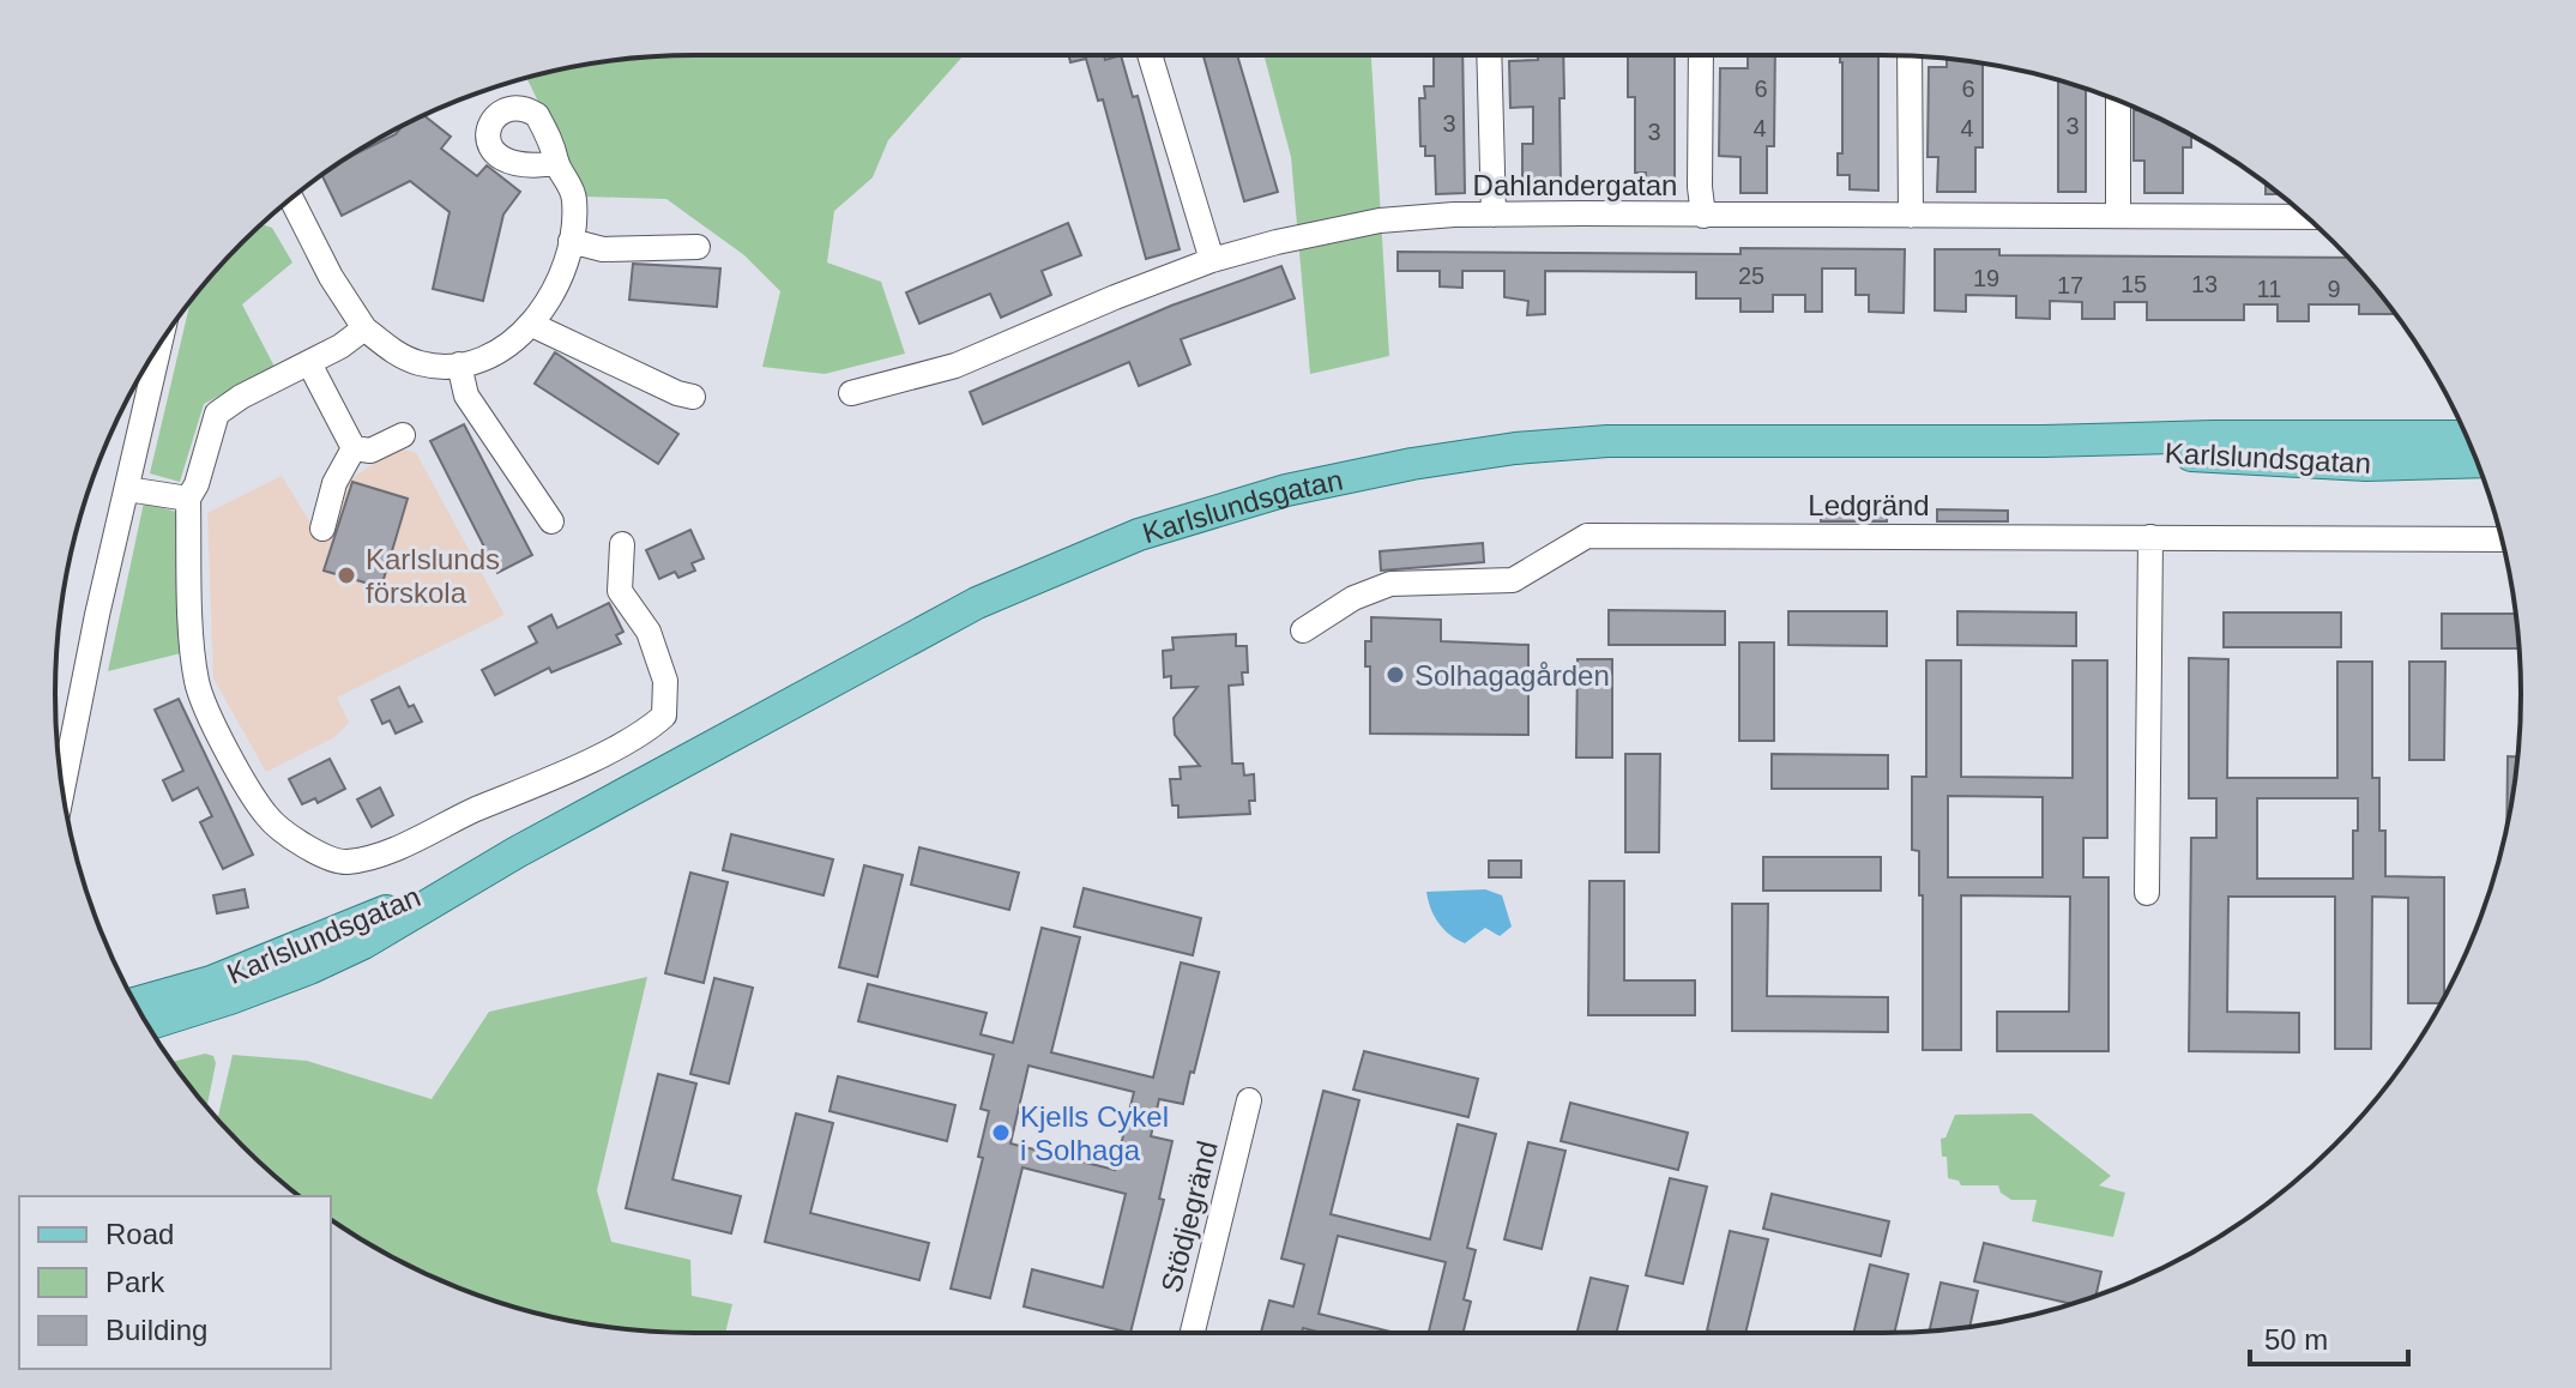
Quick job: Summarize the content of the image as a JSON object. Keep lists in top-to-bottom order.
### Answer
{
  "streets": {
    "main road": ["Karlslundsgatan"],
    "street": ["Dahlandergatan", "Ledgränd", "Stödjegränd"]
  },
  "places": ["Karlslunds förskola", "Solhagagården", "Kjells Cykel i Solhaga"],
  "house_numbers": [
    "6",
    "6",
    "3",
    "3",
    "4",
    "4",
    "3",
    "25",
    "19",
    "15",
    "13",
    "17",
    "11",
    "9"
  ],
  "legend": ["Road", "Park", "Building"],
  "scale_bar": "50 m"
}
